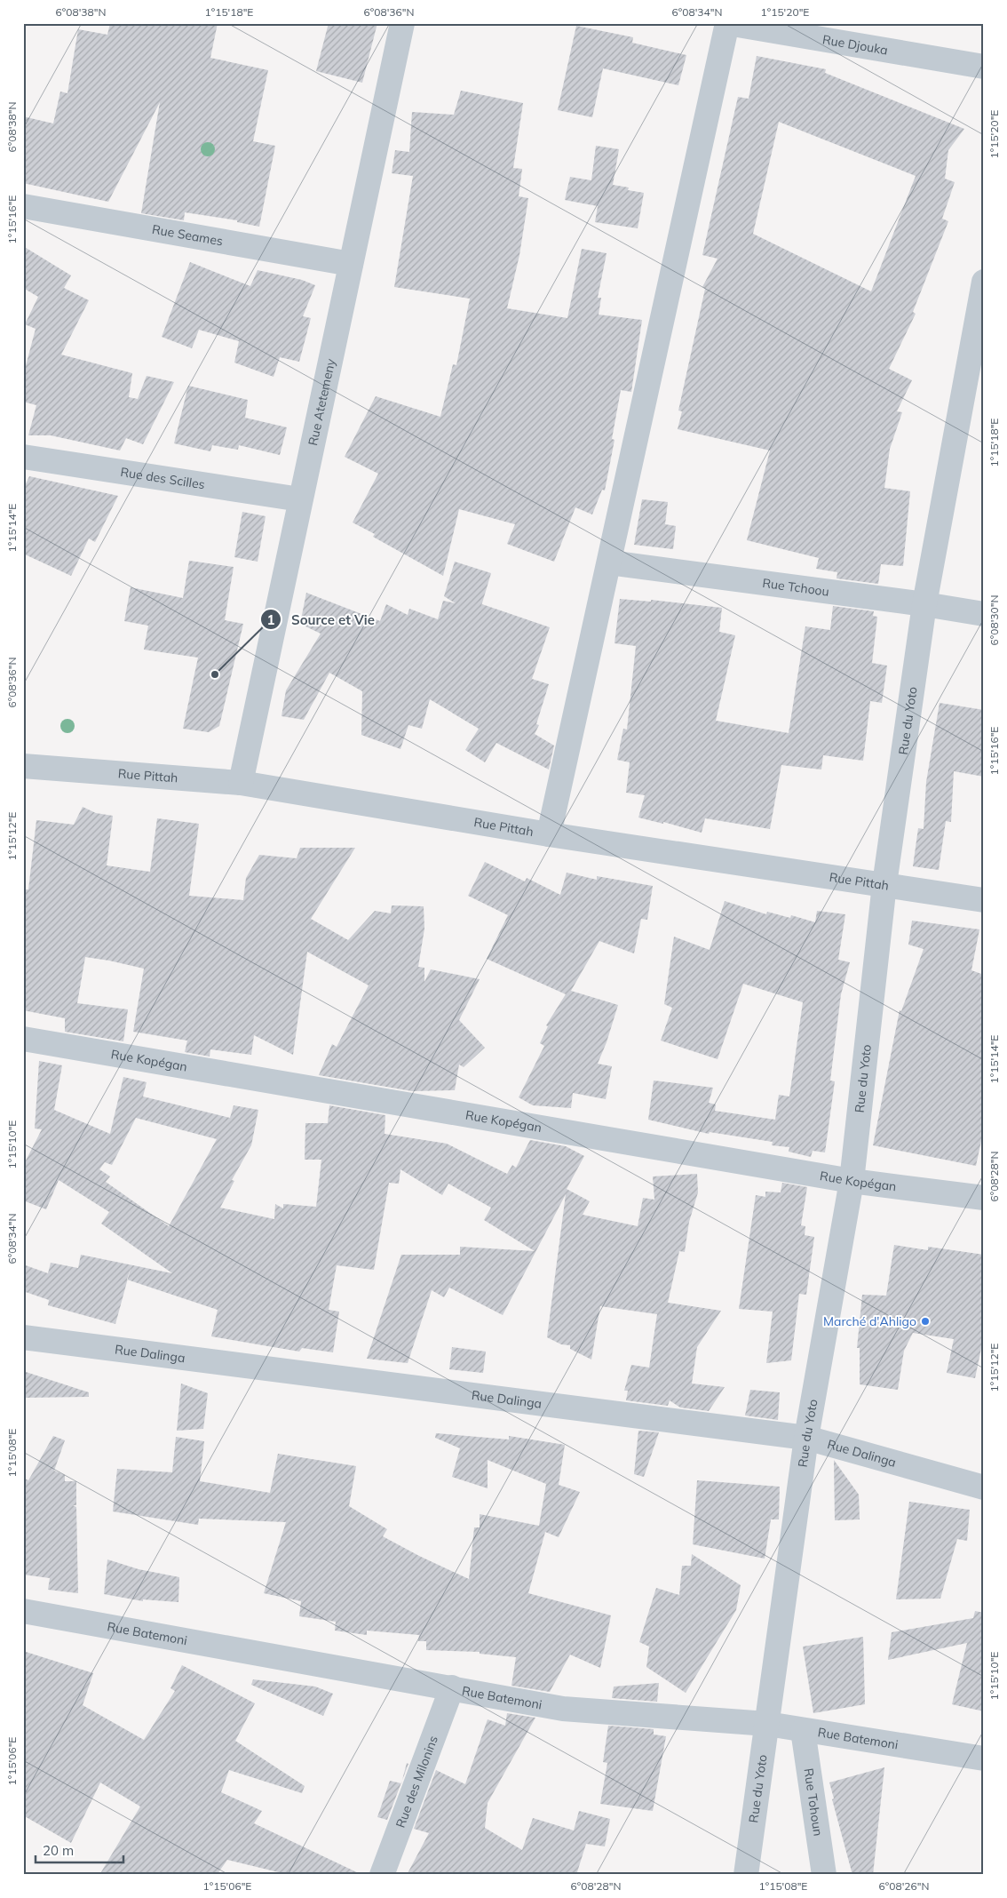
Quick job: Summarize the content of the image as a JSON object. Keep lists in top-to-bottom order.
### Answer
{
  "streets": {
    "street": [
      "Rue Djouka",
      "Rue Seames",
      "Rue Atetemeny",
      "Rue des Scilles",
      "Rue Tchoou",
      "Rue du Yoto",
      "Rue Pittah",
      "Rue Kopégan",
      "Rue Dalinga",
      "Rue Batemoni",
      "Rue des Milonins",
      "Rue Tohoun"
    ]
  },
  "crossings": [
    ["Rue Seames", "Rue Atetemeny"],
    ["Rue Atetemeny", "Rue des Scilles"],
    ["Rue Atetemeny", "Rue Pittah"],
    ["Rue Tchoou", "Rue du Yoto"],
    ["Rue du Yoto", "Rue Pittah"],
    ["Rue du Yoto", "Rue Kopégan"],
    ["Rue du Yoto", "Rue Dalinga"],
    ["Rue du Yoto", "Rue Batemoni"],
    ["Rue Batemoni", "Rue des Milonins"],
    ["Rue Batemoni", "Rue Tohoun"]
  ],
  "places": ["Source et Vie", "Marché d'Ahligo"],
  "scale_bar": "20 m",
  "coordinates": [
    "6°08'38\"N",
    "1°15'18\"E",
    "6°08'36\"N",
    "6°08'34\"N",
    "1°15'20\"E",
    "1°15'16\"E",
    "1°15'14\"E",
    "6°08'30\"N",
    "1°15'12\"E",
    "1°15'10\"E",
    "6°08'28\"N",
    "1°15'08\"E",
    "1°15'06\"E",
    "6°08'26\"N"
  ]
}
